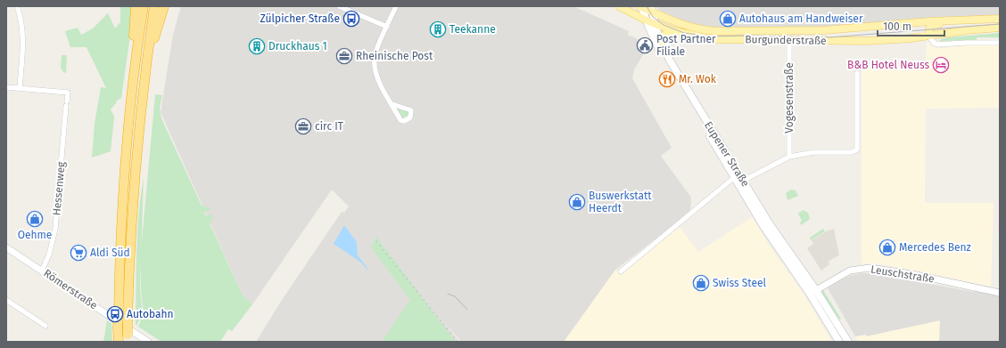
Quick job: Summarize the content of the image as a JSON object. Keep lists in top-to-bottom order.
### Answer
{
  "streets": {
    "main road": ["Burgunderstraße", "Eupener Straße"],
    "street": [
      "Vogesenstraße",
      "Hessenweg",
      "Leuschstraße",
      "Römerstraße"
    ]
  },
  "crossings": [
    ["Burgunderstraße", "Vogesenstraße"],
    ["Burgunderstraße", "Eupener Straße"],
    ["Eupener Straße", "Leuschstraße"],
    ["Hessenweg", "Römerstraße"]
  ],
  "places": {
    "bus stop": ["Zülpicher Straße", "Autobahn"],
    "shop": [
      "Autohaus am Handweiser",
      "Buswerkstatt Heerdt",
      "Oehme",
      "Mercedes Benz",
      "Swiss Steel"
    ],
    "building": ["Teekanne", "Druckhaus 1"],
    "public building": ["Post Partner Filiale"],
    "office": ["Rheinische Post", "circ IT"],
    "hotel": ["B&B Hotel Neuss"],
    "restaurant": ["Mr. Wok"],
    "supermarket": ["Aldi Süd"]
  },
  "scale_bar": "100 m"
}
